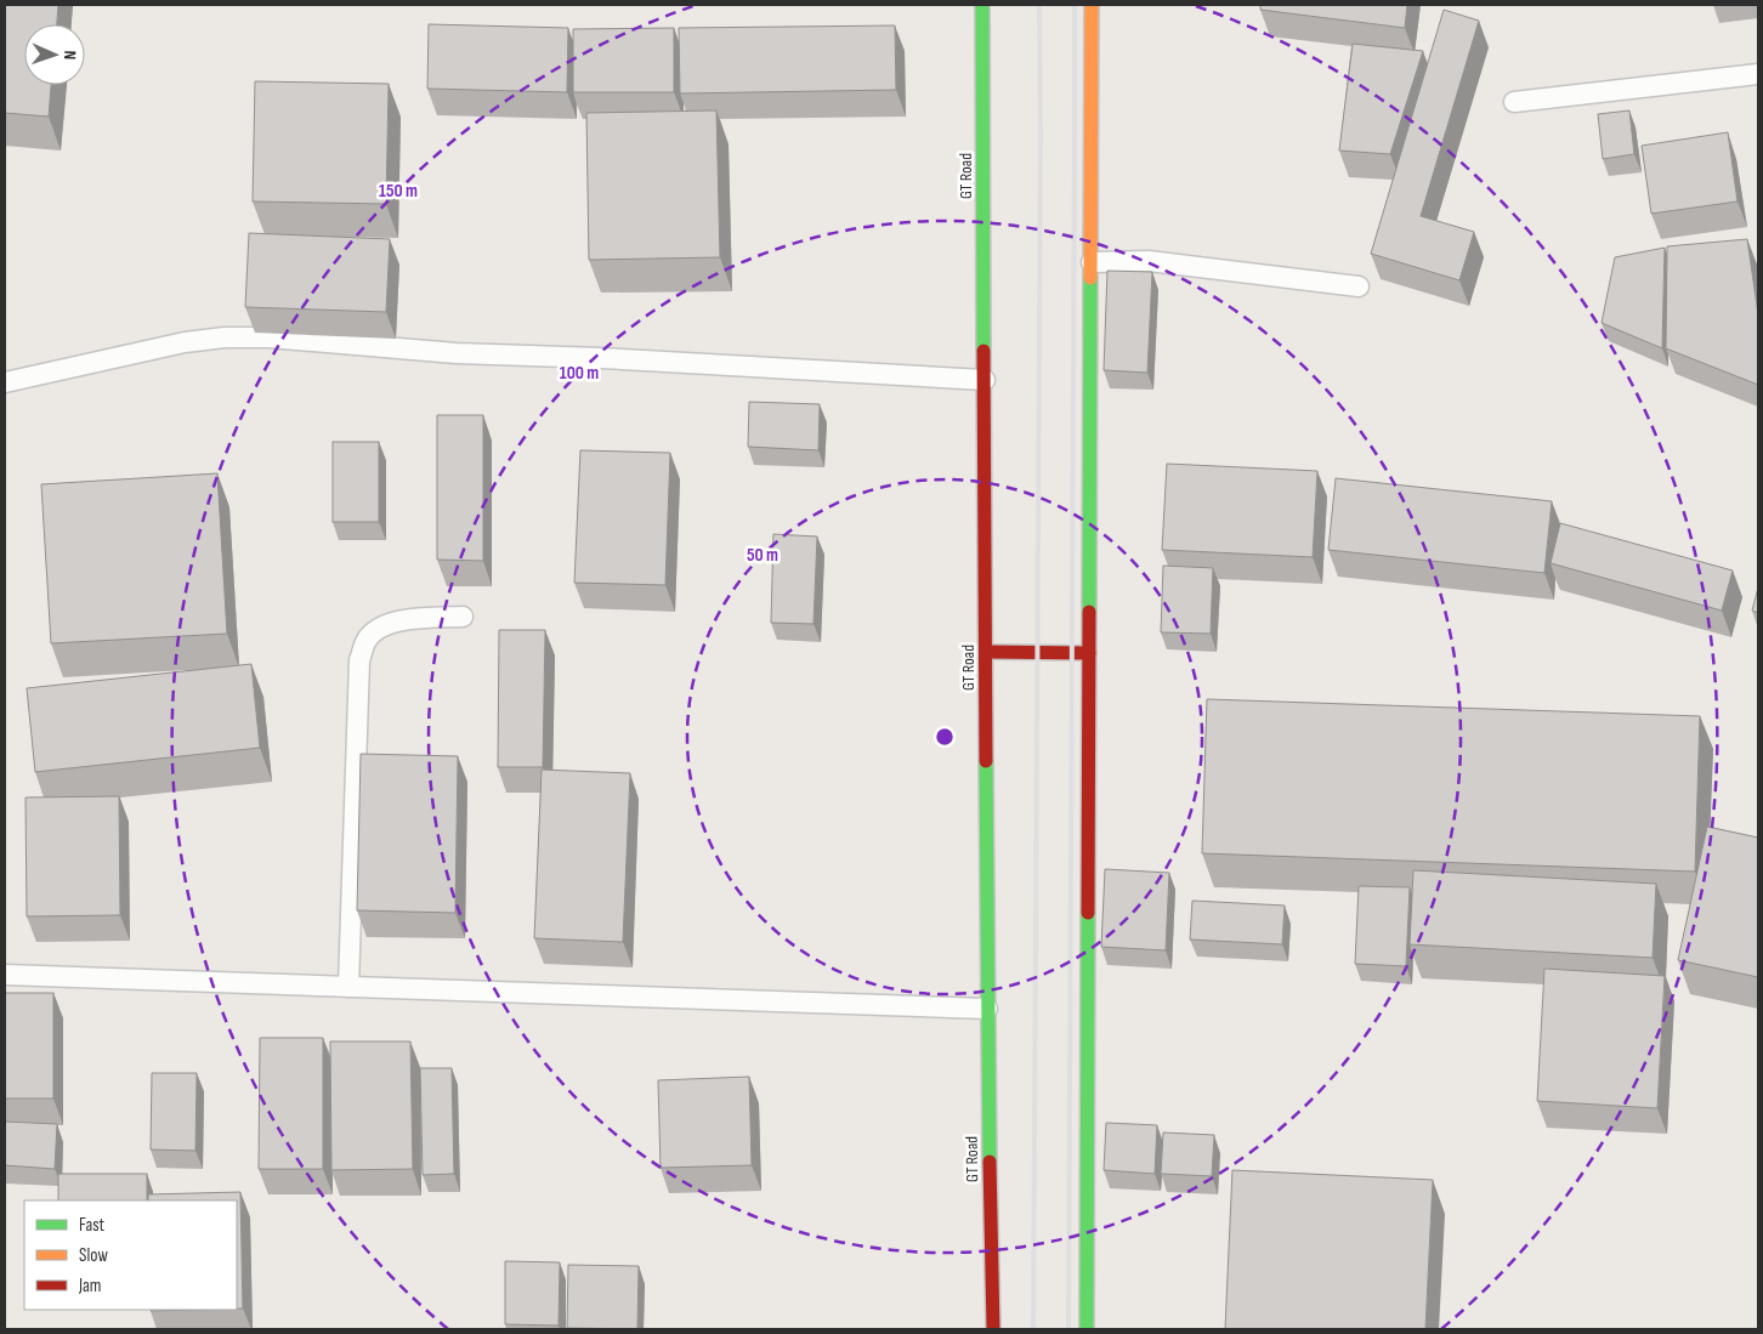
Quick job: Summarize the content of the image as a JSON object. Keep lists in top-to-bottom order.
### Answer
{
  "streets": {
    "highway": ["GT Road"]
  },
  "legend": ["Fast", "Slow", "Jam"],
  "north": "right",
  "rings": ["150 m", "100 m", "50 m"]
}
